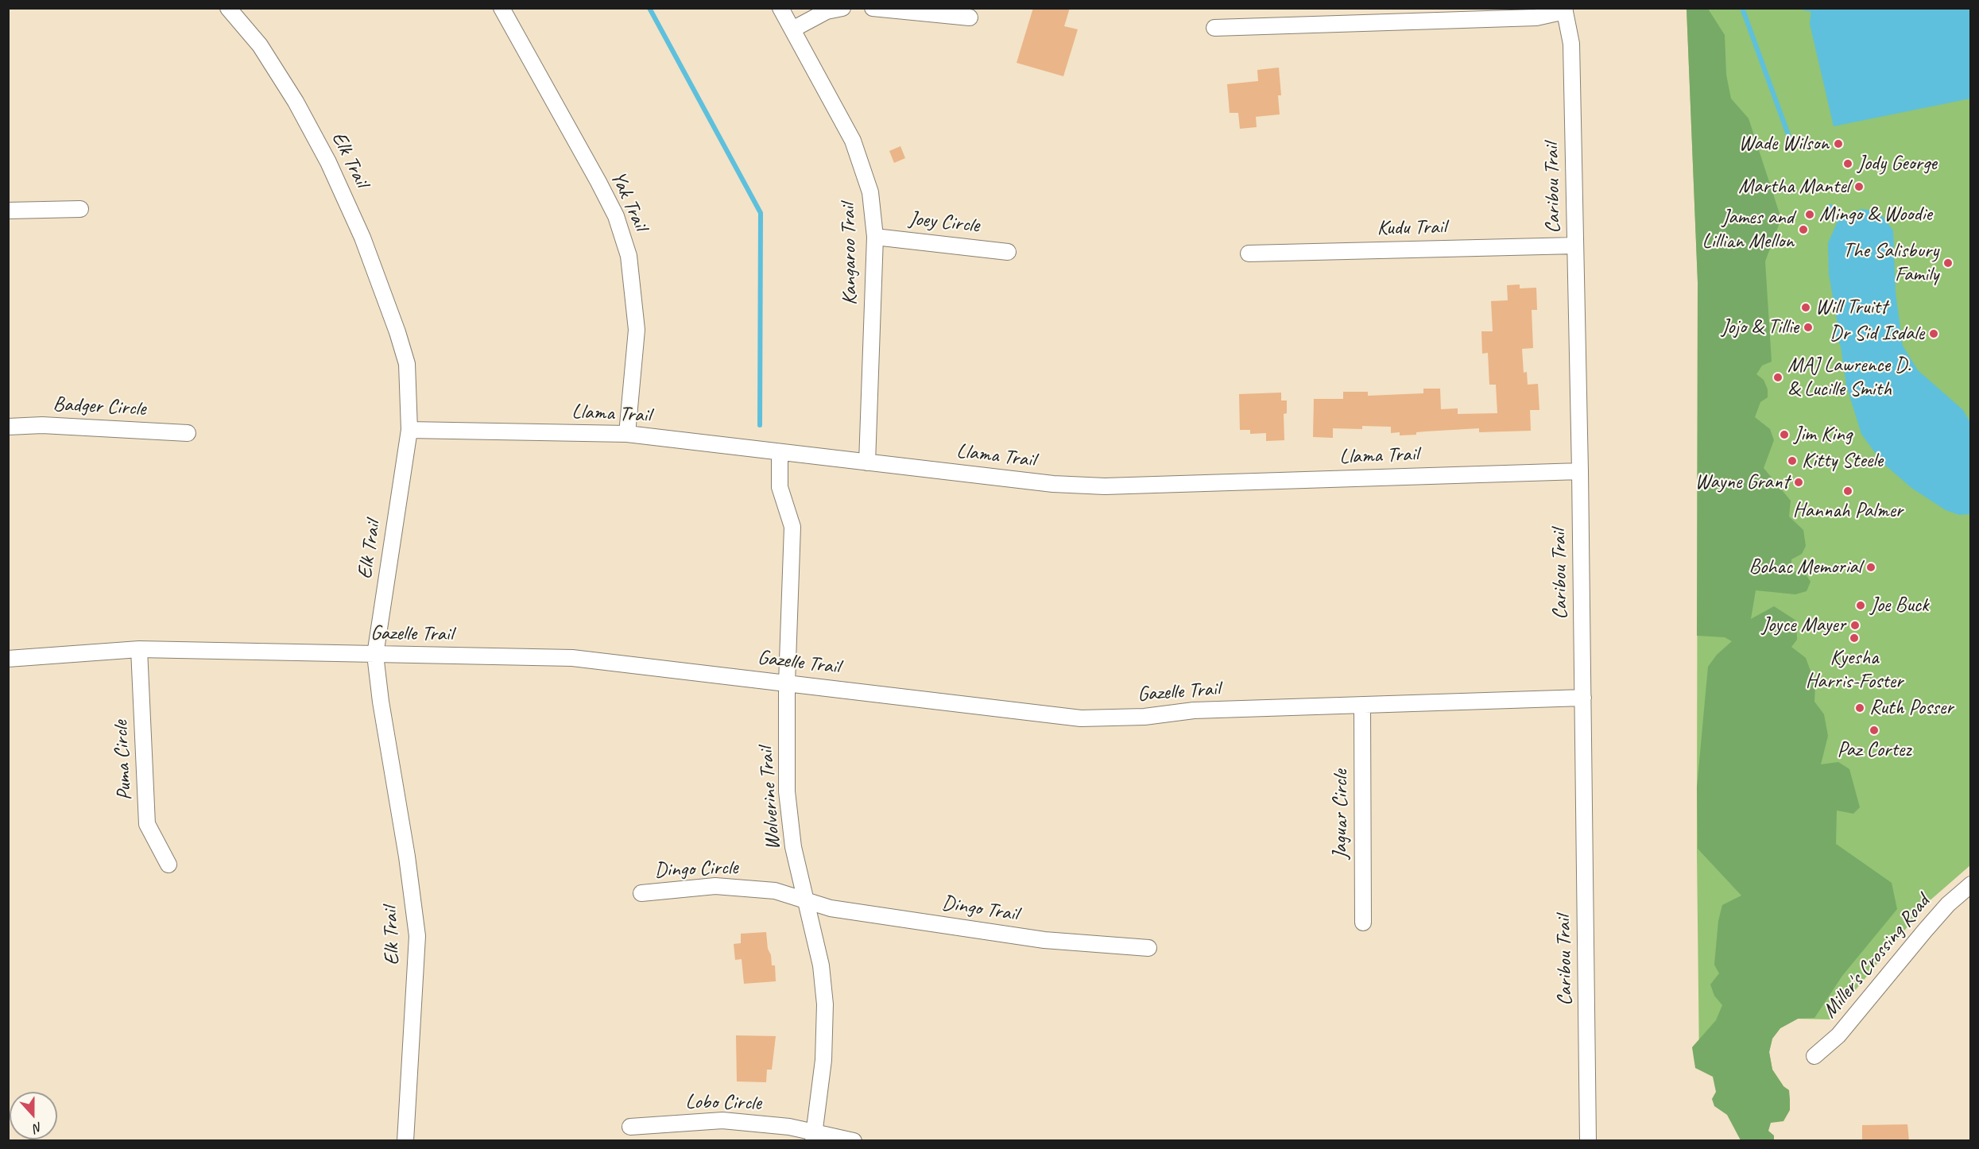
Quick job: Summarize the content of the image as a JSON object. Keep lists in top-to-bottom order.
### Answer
{
  "streets": {
    "street": [
      "Elk Trail",
      "Caribou Trail",
      "Yak Trail",
      "Joey Circle",
      "Kudu Trail",
      "Kangaroo Trail",
      "Badger Circle",
      "Llama Trail",
      "Gazelle Trail",
      "Puma Circle",
      "Wolverine Trail",
      "Jaguar Circle",
      "Dingo Circle",
      "Dingo Trail",
      "Miller's Crossing Road",
      "Lobo Circle"
    ]
  },
  "crossings": [
    ["Elk Trail", "Llama Trail"],
    ["Elk Trail", "Gazelle Trail"],
    ["Caribou Trail", "Kudu Trail"],
    ["Caribou Trail", "Llama Trail"],
    ["Caribou Trail", "Gazelle Trail"],
    ["Yak Trail", "Llama Trail"],
    ["Joey Circle", "Kangaroo Trail"],
    ["Kangaroo Trail", "Llama Trail"],
    ["Llama Trail", "Wolverine Trail"],
    ["Gazelle Trail", "Puma Circle"],
    ["Gazelle Trail", "Wolverine Trail"],
    ["Gazelle Trail", "Jaguar Circle"],
    ["Wolverine Trail", "Dingo Circle"],
    ["Wolverine Trail", "Dingo Trail"],
    ["Wolverine Trail", "Lobo Circle"],
    ["Dingo Circle", "Dingo Trail"]
  ],
  "places": [
    "Wade Wilson",
    "Jody George",
    "Martha Mantel",
    "Mingo & Woodie",
    "James and Lillian Mellon",
    "The Salisbury Family",
    "Will Truitt",
    "Jojo & Tillie",
    "Dr Sid Isdale",
    "MAJ Lawrence D. & Lucille Smith",
    "Jim King",
    "Kitty Steele",
    "Wayne Grant",
    "Hannah Palmer",
    "Bohac Memorial",
    "Joe Buck",
    "Joyce Mayer",
    "Kyesha Harris-Foster",
    "Ruth Posser",
    "Paz Cortez"
  ],
  "north": "bottom"
}
